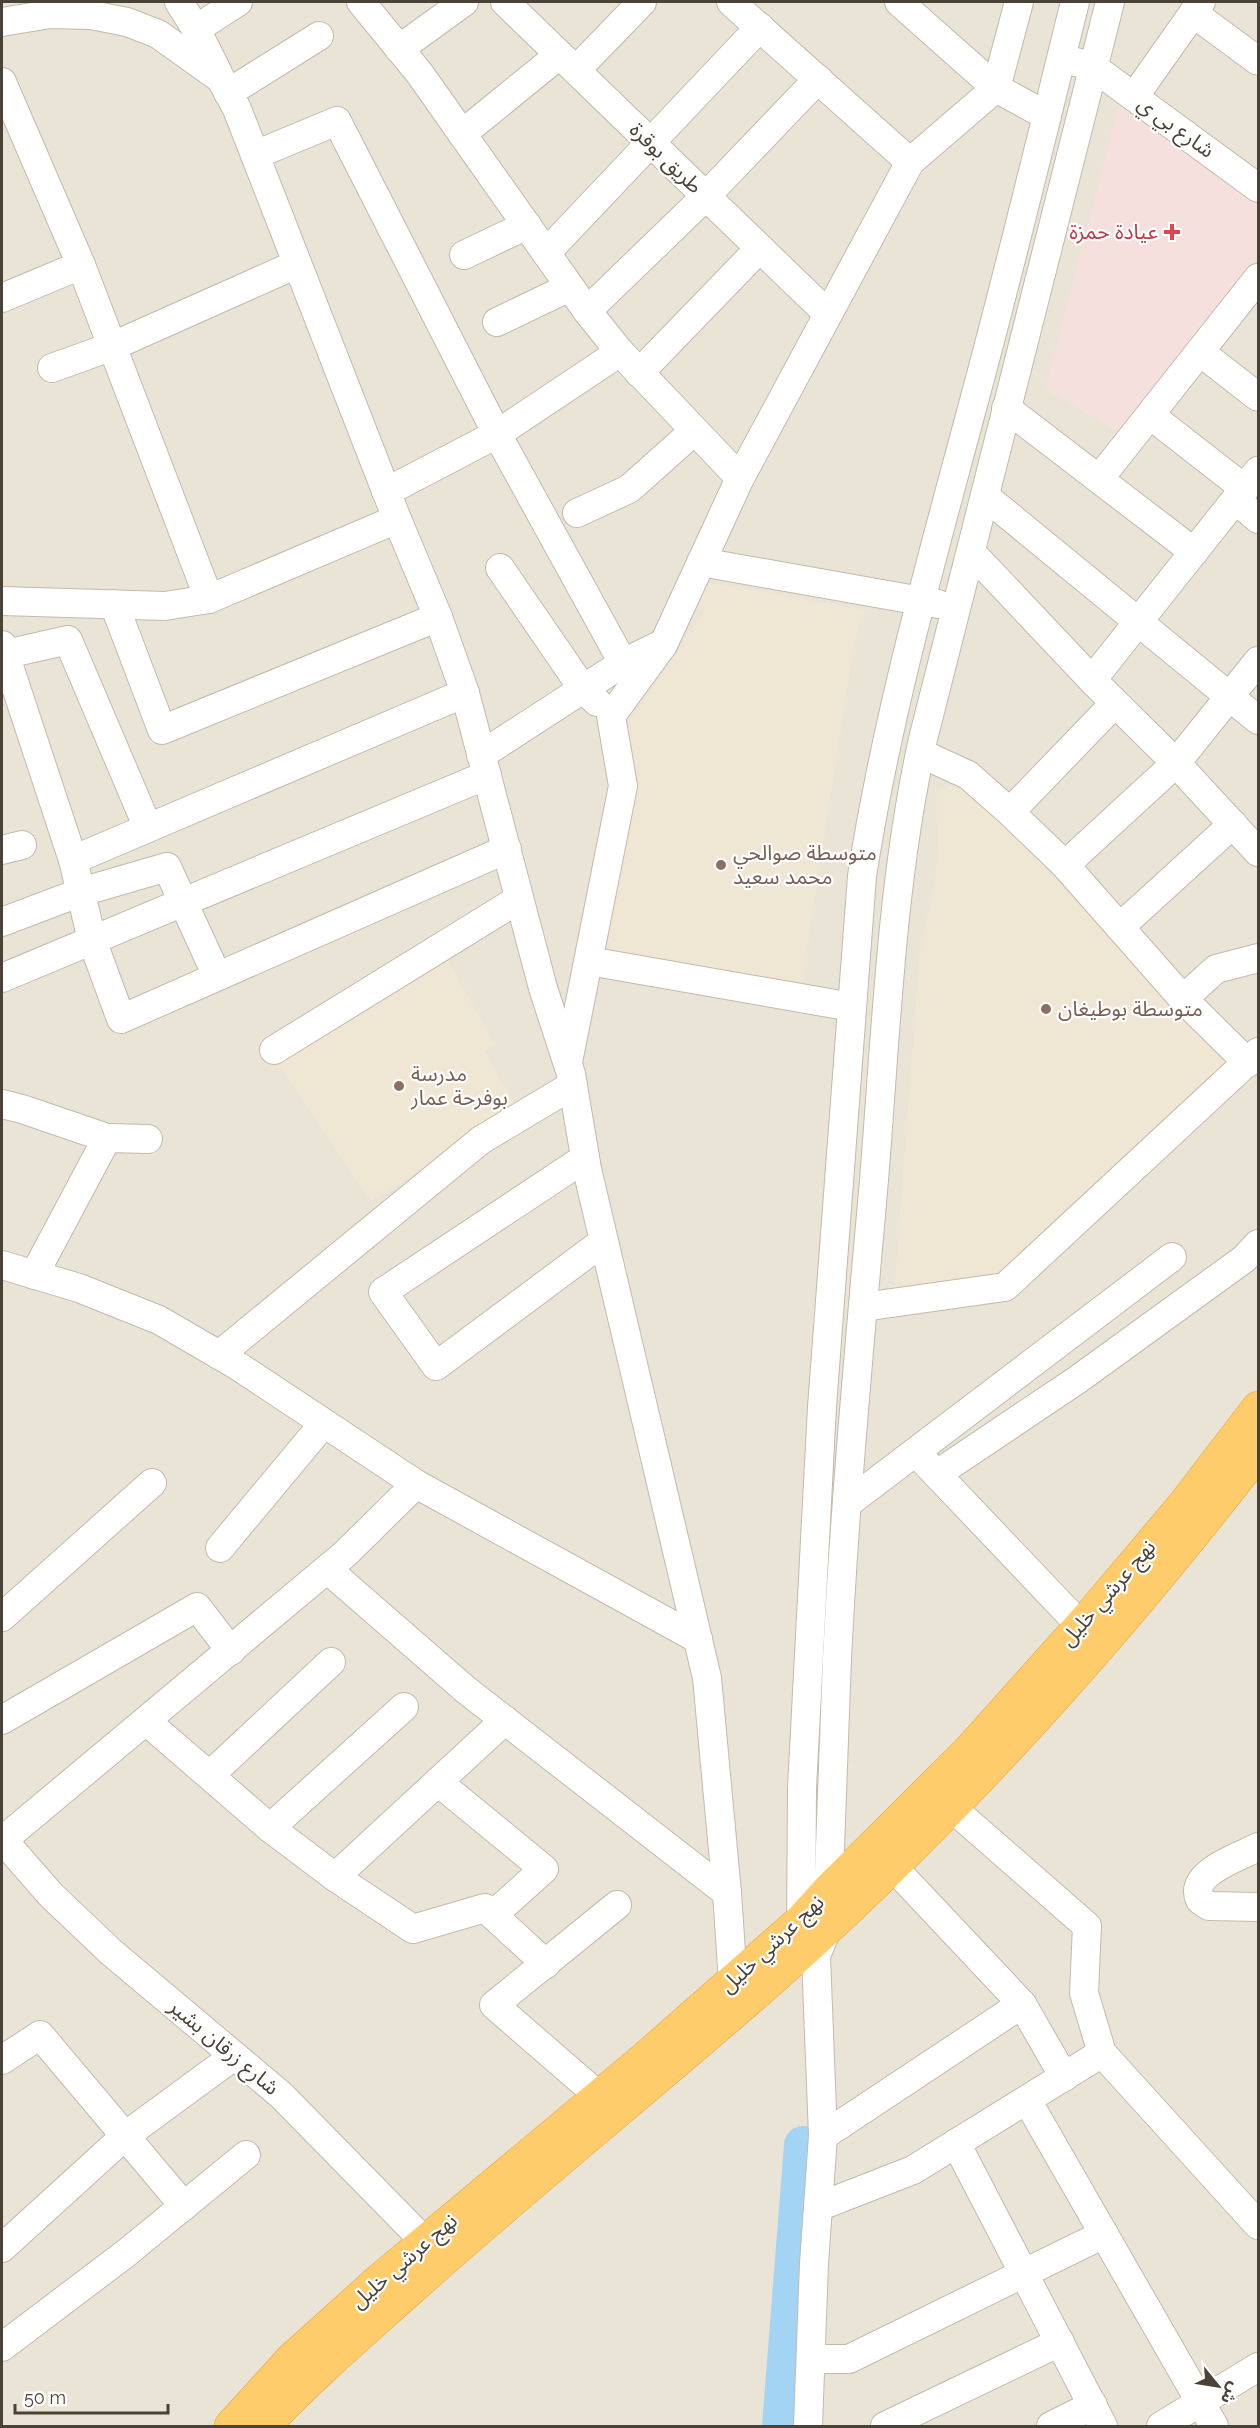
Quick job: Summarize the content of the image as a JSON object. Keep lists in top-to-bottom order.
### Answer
{
  "streets": {
    "highway": ["نهج عرشي خليل"],
    "street": ["شارع بي ي", "طريق بوقرة", "شارع زرقان بشير"]
  },
  "crossings": [
    ["نهج عرشي خليل", "شارع زرقان بشير"]
  ],
  "places": {
    "health": ["عيادة حمزة"],
    "other": ["متوسطة صوالحي محمد سعيد", "متوسطة بوطيغان", "مدرسة بوفرحة عمار"]
  },
  "scale_bar": "50 m",
  "north": "bottom right"
}
